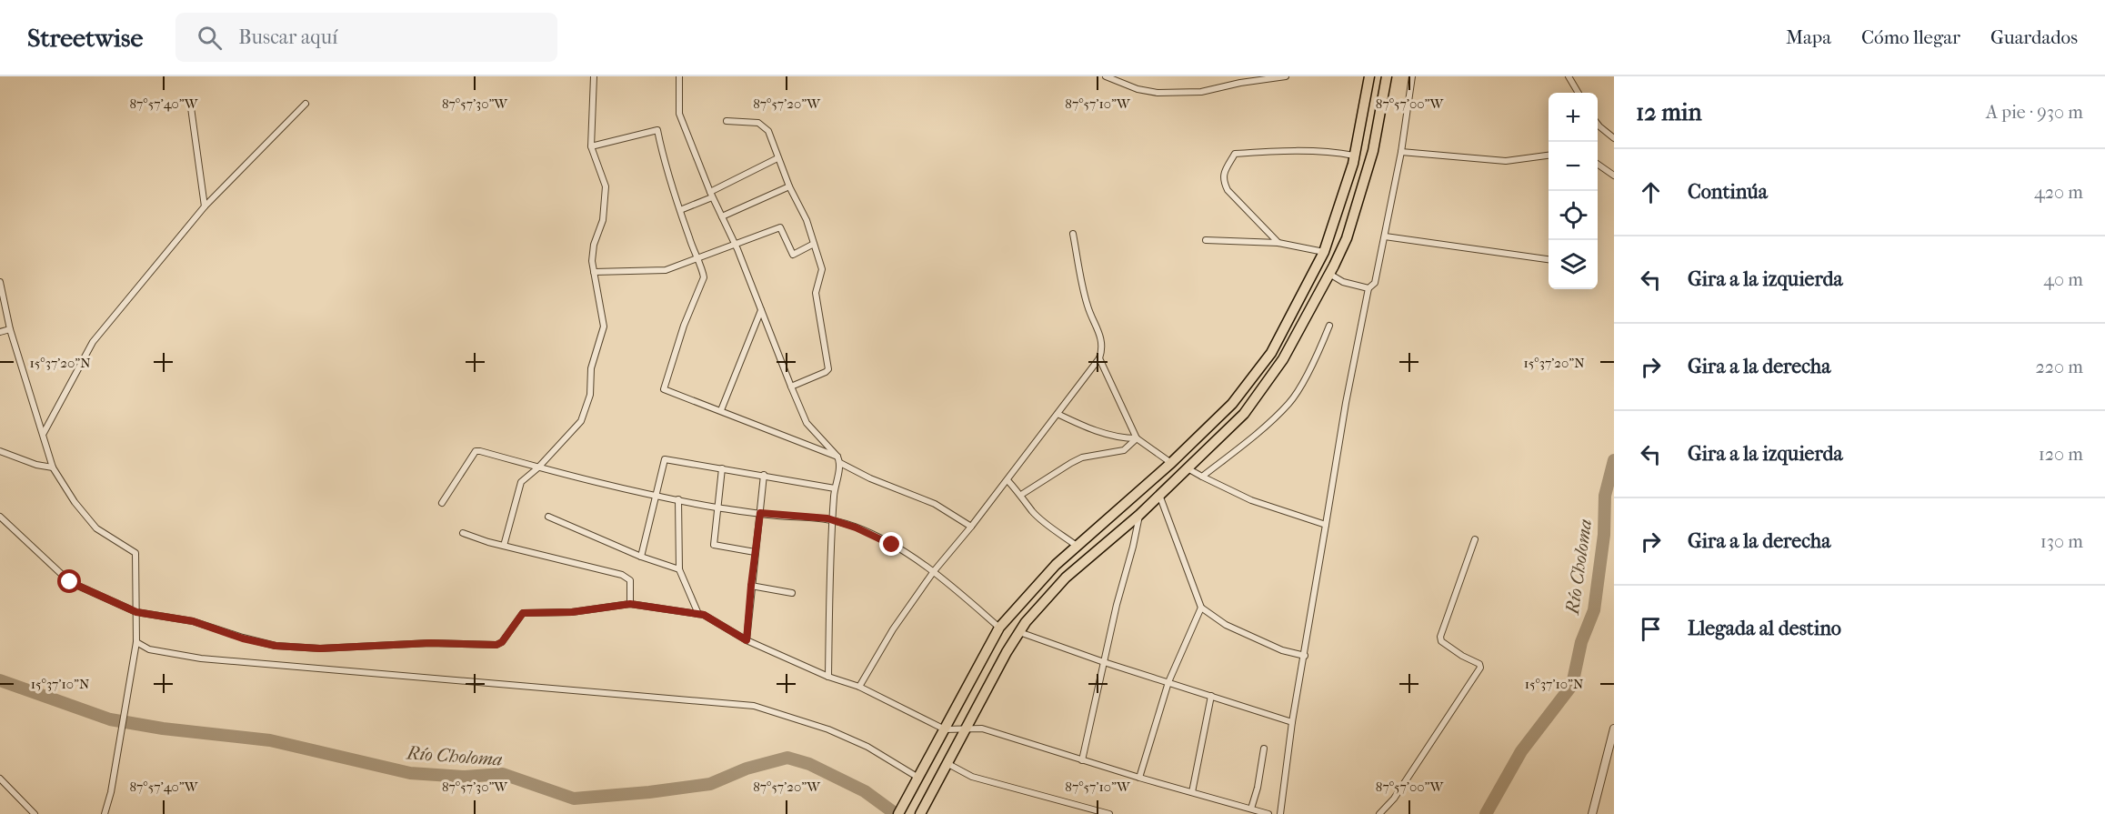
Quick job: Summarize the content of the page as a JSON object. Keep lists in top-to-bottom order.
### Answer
{
  "water": ["Río Choloma"],
  "page": {
    "header": "Streetwise",
    "search": "Buscar aquí",
    "nav": ["Mapa", "Cómo llegar", "Guardados"],
    "heading": ["12 min", "A pie · 930 m"],
    "map_buttons": ["+", "−"],
    "list": [
      ["Continúa", "420 m"],
      ["Gira a la izquierda", "40 m"],
      ["Gira a la derecha", "220 m"],
      ["Gira a la izquierda", "120 m"],
      ["Gira a la derecha", "130 m"],
      "Llegada al destino"
    ]
  },
  "coordinates": [
    "87°57'40\"W",
    "87°57'30\"W",
    "87°57'20\"W",
    "87°57'10\"W",
    "87°57'00\"W",
    "15°37'20\"N",
    "15°37'10\"N"
  ]
}
